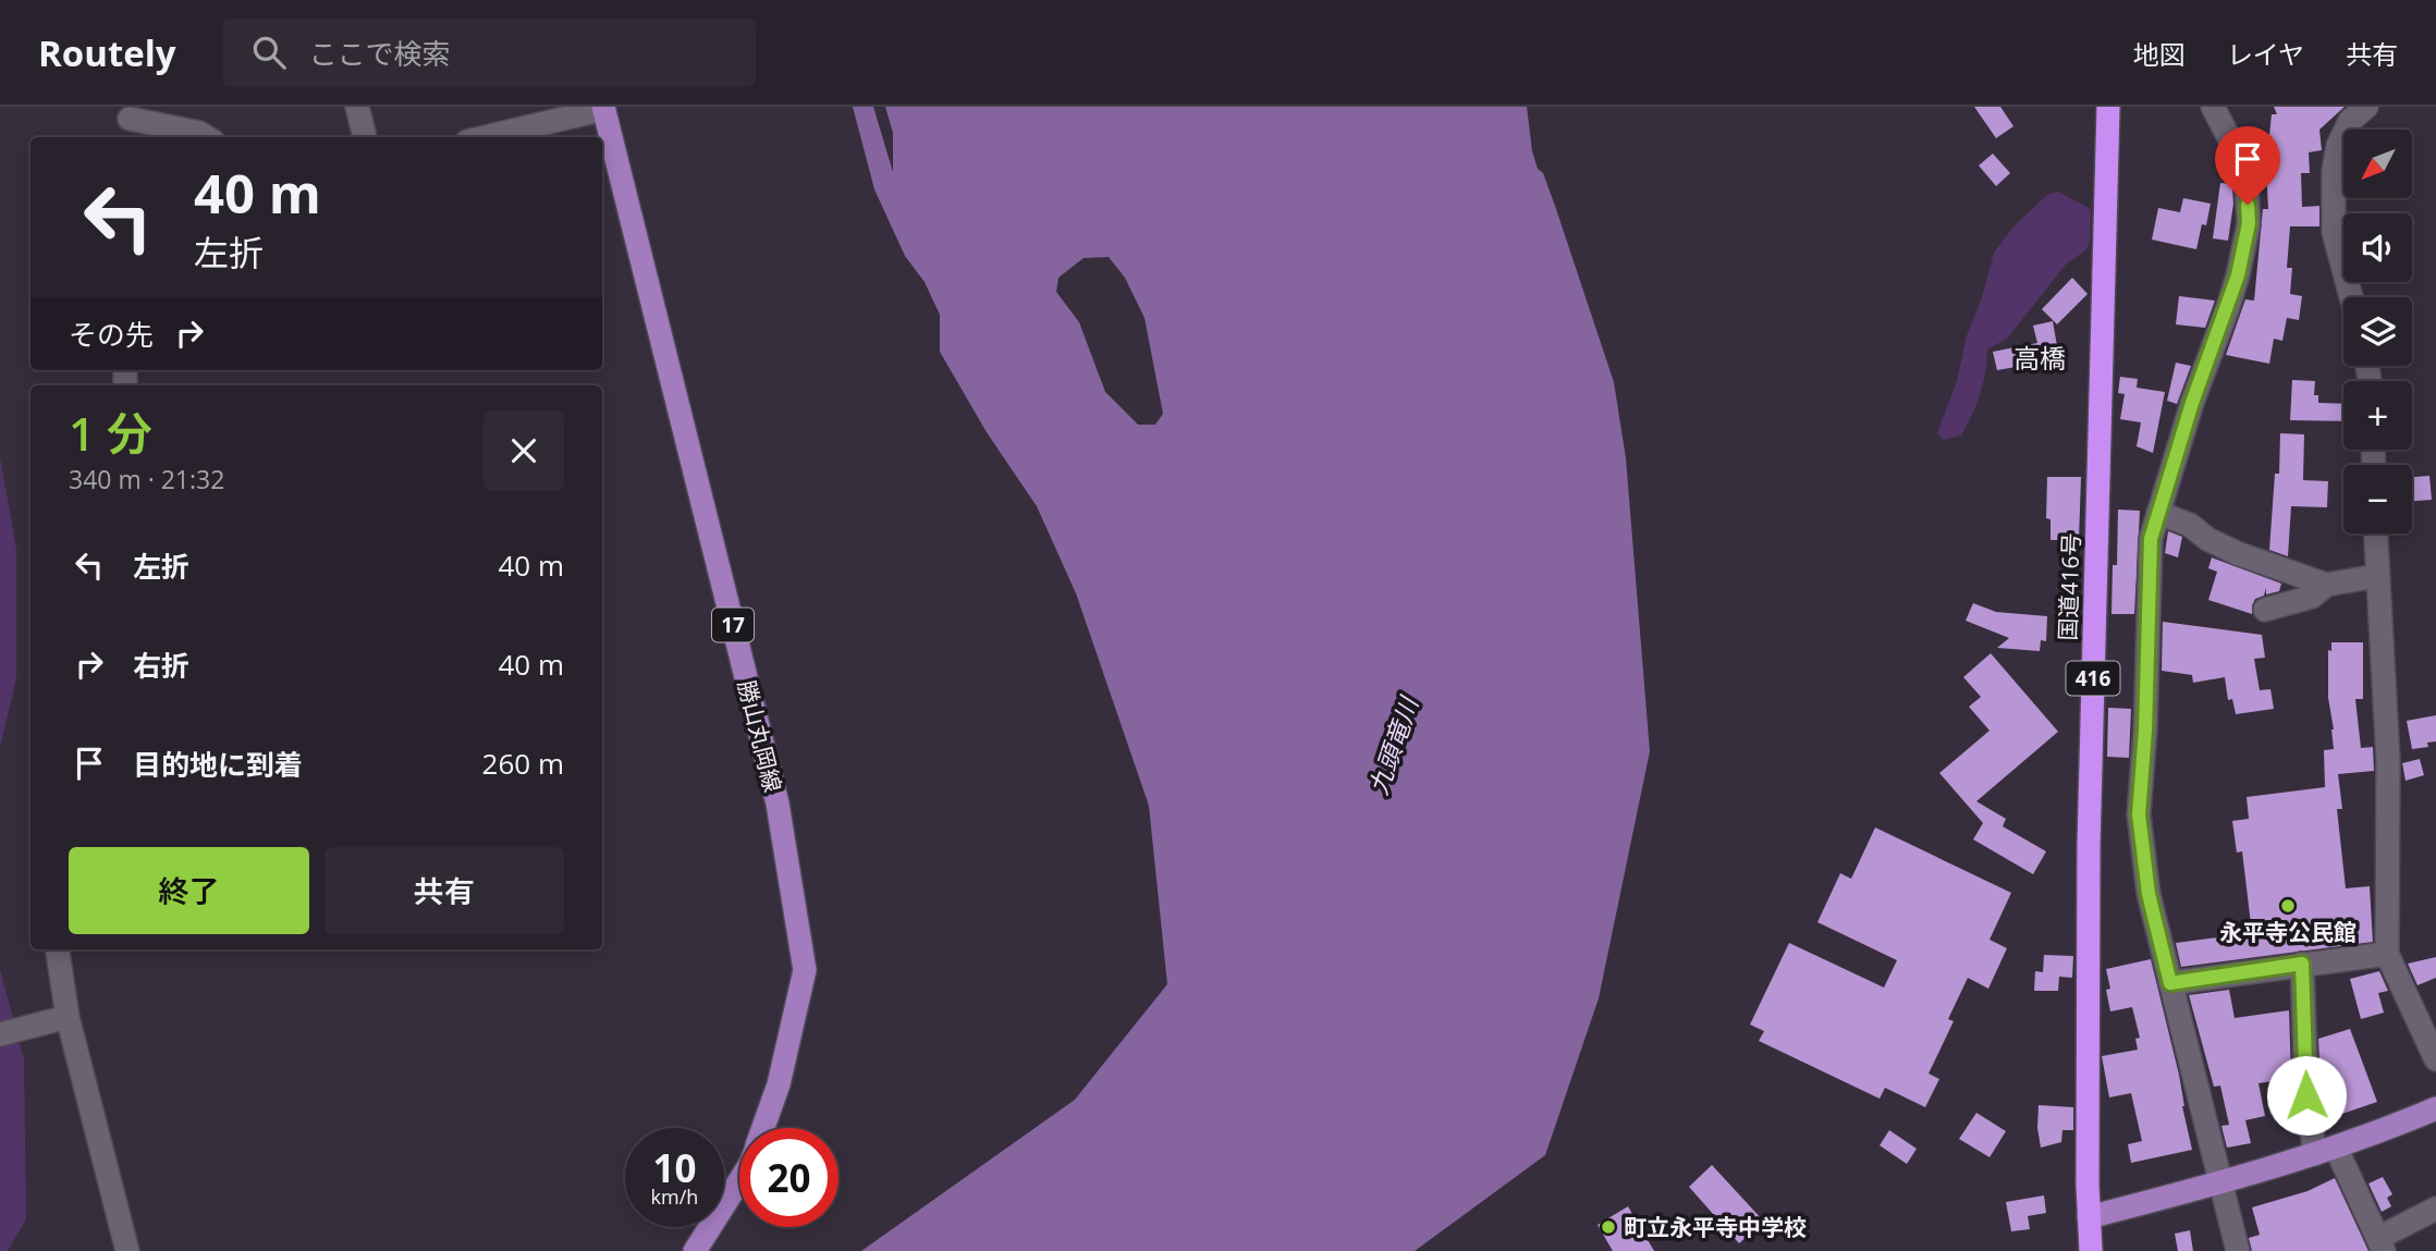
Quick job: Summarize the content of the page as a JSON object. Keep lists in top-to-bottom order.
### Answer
{
  "streets": {
    "highway": ["国道416号", "416"],
    "main road": ["17", "勝山丸岡線"]
  },
  "districts": ["高橋"],
  "water": ["九頭竜川"],
  "places": ["永平寺公民館", "町立永平寺中学校"],
  "north": "bottom left",
  "page": {
    "header": "Routely",
    "search": "ここで検索",
    "nav": ["地図", "レイヤ", "共有"],
    "map_buttons": ["+", "−"],
    "turn": ["40 m", "左折"],
    "then": "その先",
    "heading": ["1 分", "340 m · 21:32"],
    "list": [
      {
        "name": "左折",
        "value": "40 m"
      },
      {
        "name": "右折",
        "value": "40 m"
      },
      {
        "name": "目的地に到着",
        "value": "260 m"
      }
    ],
    "buttons": ["終了", "共有"],
    "speed": "10 km/h",
    "limit": "20"
  }
}
